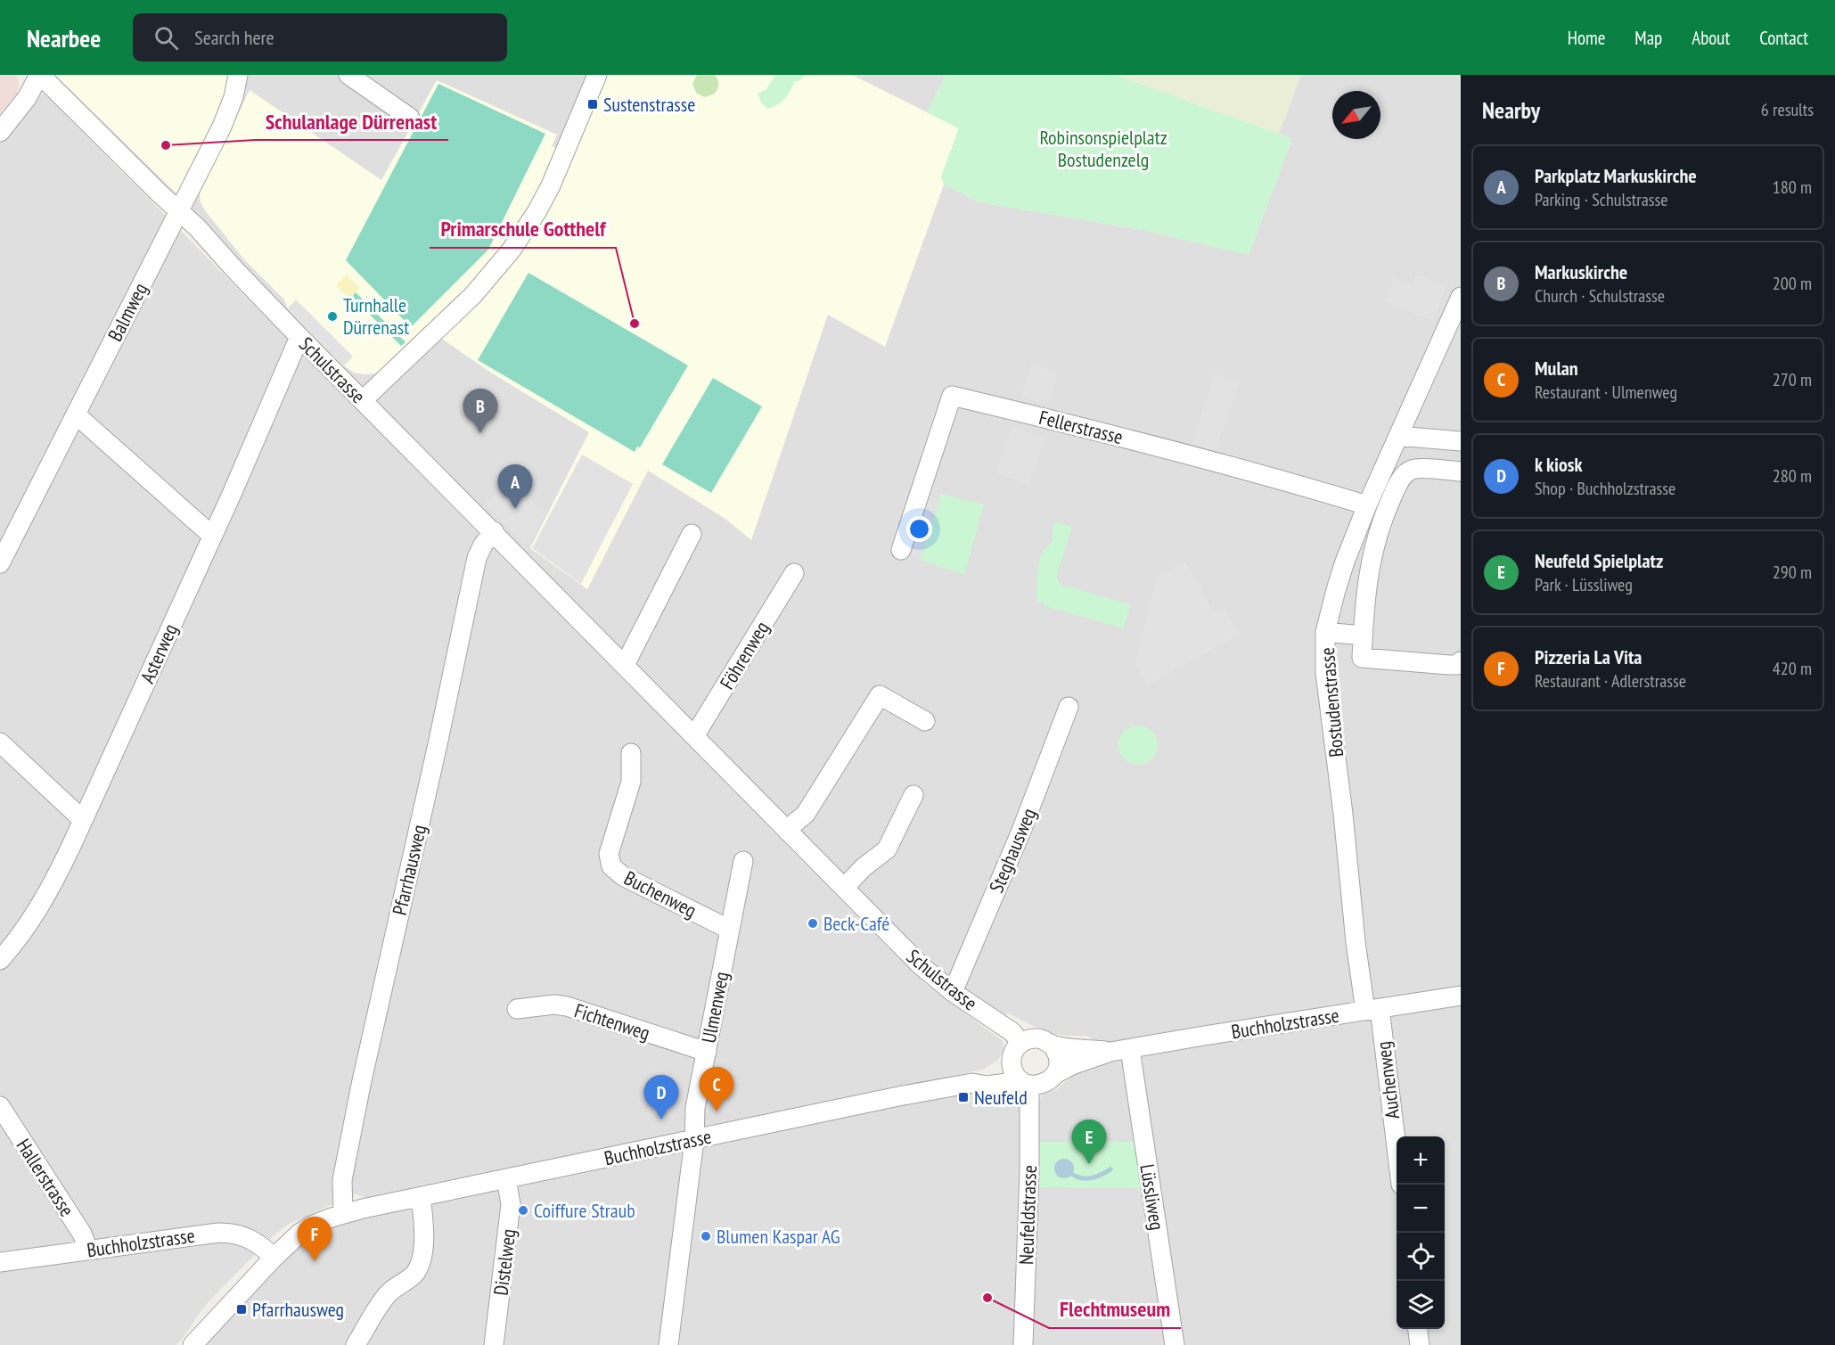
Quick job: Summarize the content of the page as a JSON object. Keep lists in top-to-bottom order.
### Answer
{
  "streets": {
    "street": [
      "Balmweg",
      "Schulstrasse",
      "Fellerstrasse",
      "Asterweg",
      "Föhrenweg",
      "Bostudenstrasse",
      "Steghausweg",
      "Pfarrhausweg",
      "Buchenweg",
      "Ulmenweg",
      "Fichtenweg",
      "Buchholzstrasse",
      "Auchenweg",
      "Hallerstrasse",
      "Lüssliweg",
      "Neufeldstrasse",
      "Distelweg"
    ]
  },
  "crossings": [
    ["Balmweg", "Schulstrasse"],
    ["Schulstrasse", "Asterweg"],
    ["Schulstrasse", "Föhrenweg"],
    ["Schulstrasse", "Steghausweg"],
    ["Schulstrasse", "Pfarrhausweg"],
    ["Schulstrasse", "Buchholzstrasse"],
    ["Schulstrasse", "Neufeldstrasse"],
    ["Fellerstrasse", "Bostudenstrasse"],
    ["Bostudenstrasse", "Buchholzstrasse"],
    ["Bostudenstrasse", "Auchenweg"],
    ["Pfarrhausweg", "Buchholzstrasse"],
    ["Buchenweg", "Ulmenweg"],
    ["Ulmenweg", "Fichtenweg"],
    ["Ulmenweg", "Buchholzstrasse"],
    ["Buchholzstrasse", "Auchenweg"],
    ["Buchholzstrasse", "Hallerstrasse"],
    ["Buchholzstrasse", "Lüssliweg"],
    ["Buchholzstrasse", "Neufeldstrasse"],
    ["Buchholzstrasse", "Distelweg"]
  ],
  "parks": ["Robinsonspielplatz Bostudenzelg"],
  "places": {
    "transit": ["Sustenstrasse", "Neufeld", "Pfarrhausweg"],
    "other": [
      "Schulanlage Dürrenast",
      "Turnhalle Dürrenast",
      "Primarschule Gotthelf",
      "Beck-Café",
      "Coiffure Straub",
      "Blumen Kaspar AG",
      "Flechtmuseum"
    ]
  },
  "north": "bottom left",
  "page": {
    "header": "Nearbee",
    "search": "Search here",
    "nav": [
      "Home",
      "Map",
      "About",
      "Contact"
    ],
    "heading": ["Nearby", "6 results"],
    "list": [
      {
        "mark": "A",
        "name": "Parkplatz Markuskirche",
        "note": "Parking · Schulstrasse",
        "value": "180 m"
      },
      {
        "mark": "B",
        "name": "Markuskirche",
        "note": "Church · Schulstrasse",
        "value": "200 m"
      },
      {
        "mark": "C",
        "name": "Mulan",
        "note": "Restaurant · Ulmenweg",
        "value": "270 m"
      },
      {
        "mark": "D",
        "name": "k kiosk",
        "note": "Shop · Buchholzstrasse",
        "value": "280 m"
      },
      {
        "mark": "E",
        "name": "Neufeld Spielplatz",
        "note": "Park · Lüssliweg",
        "value": "290 m"
      },
      {
        "mark": "F",
        "name": "Pizzeria La Vita",
        "note": "Restaurant · Adlerstrasse",
        "value": "420 m"
      }
    ],
    "pins": [
      "B",
      "A",
      "C",
      "D",
      "E",
      "F"
    ],
    "map_buttons": ["+", "−"]
  }
}
